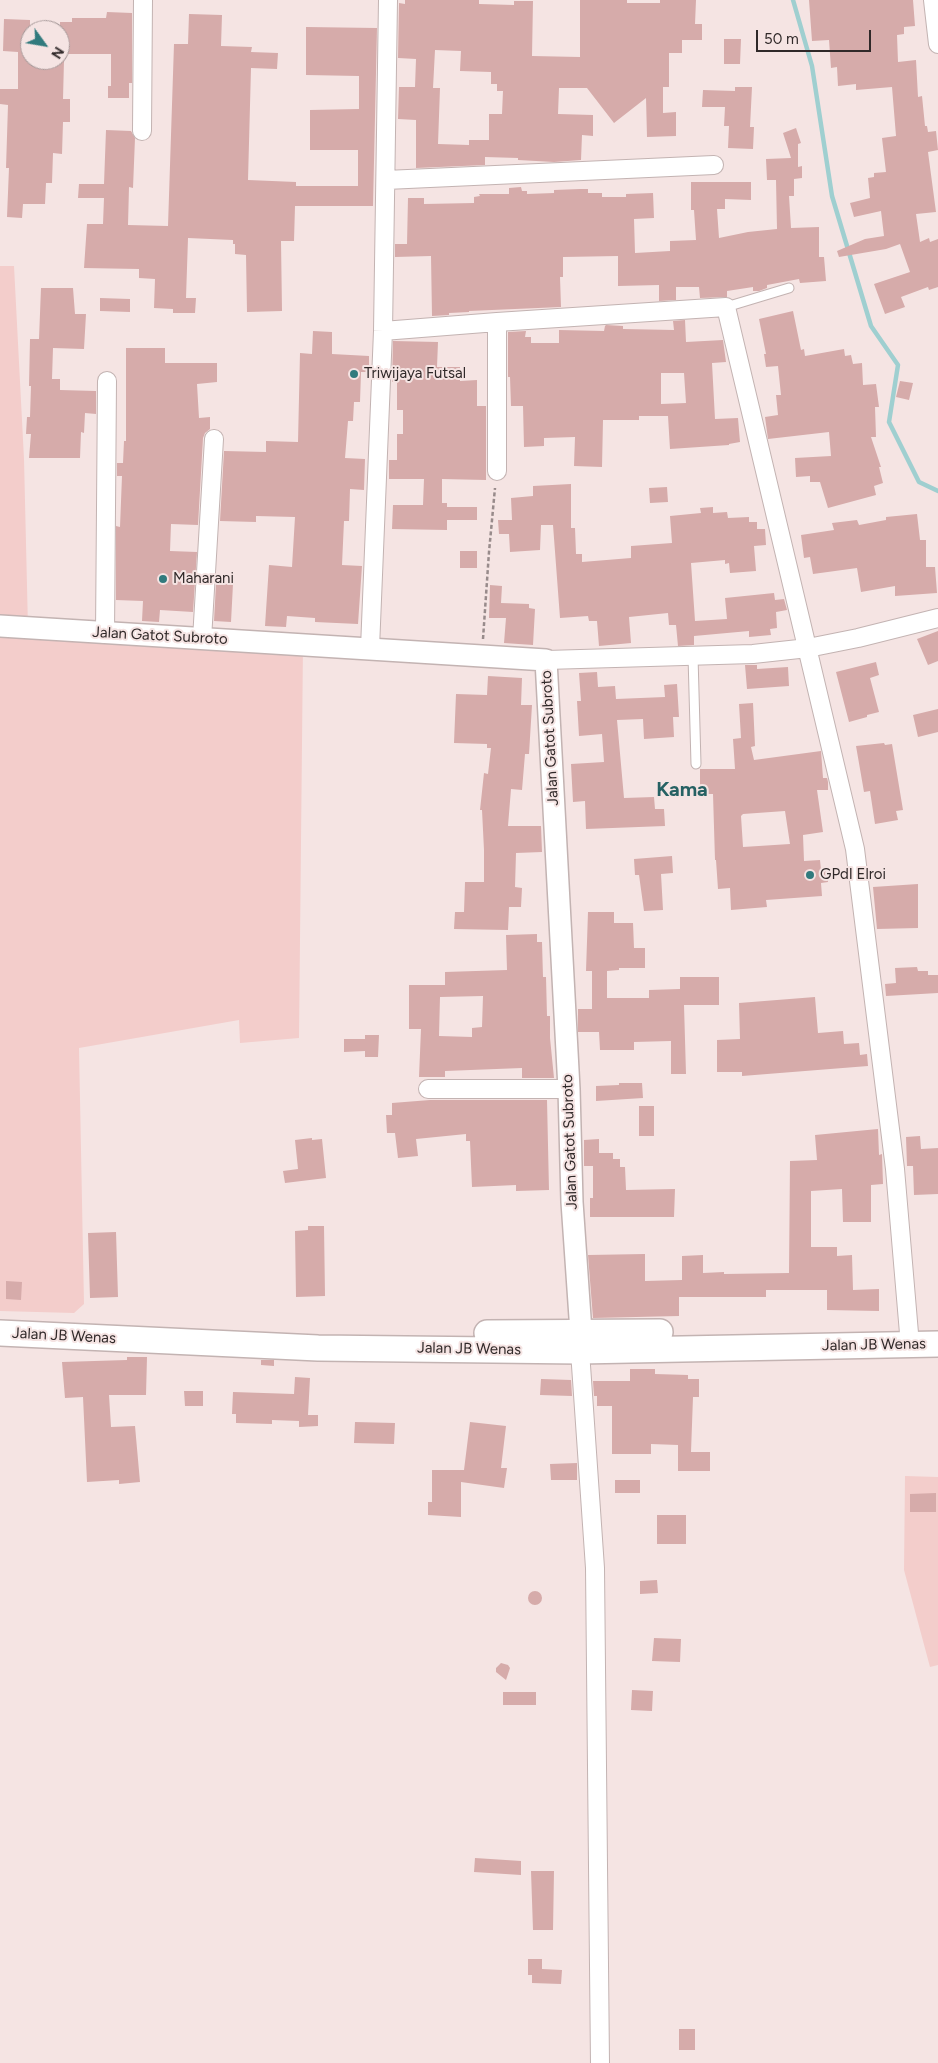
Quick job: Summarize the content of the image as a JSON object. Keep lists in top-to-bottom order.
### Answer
{
  "streets": {
    "main road": ["Jalan JB Wenas"],
    "street": ["Jalan Gatot Subroto"]
  },
  "crossings": [
    ["Jalan Gatot Subroto", "Jalan JB Wenas"]
  ],
  "districts": ["Kama"],
  "places": ["Triwijaya Futsal", "Maharani", "GPdI Elroi"],
  "scale_bar": "50 m",
  "north": "bottom right"
}
